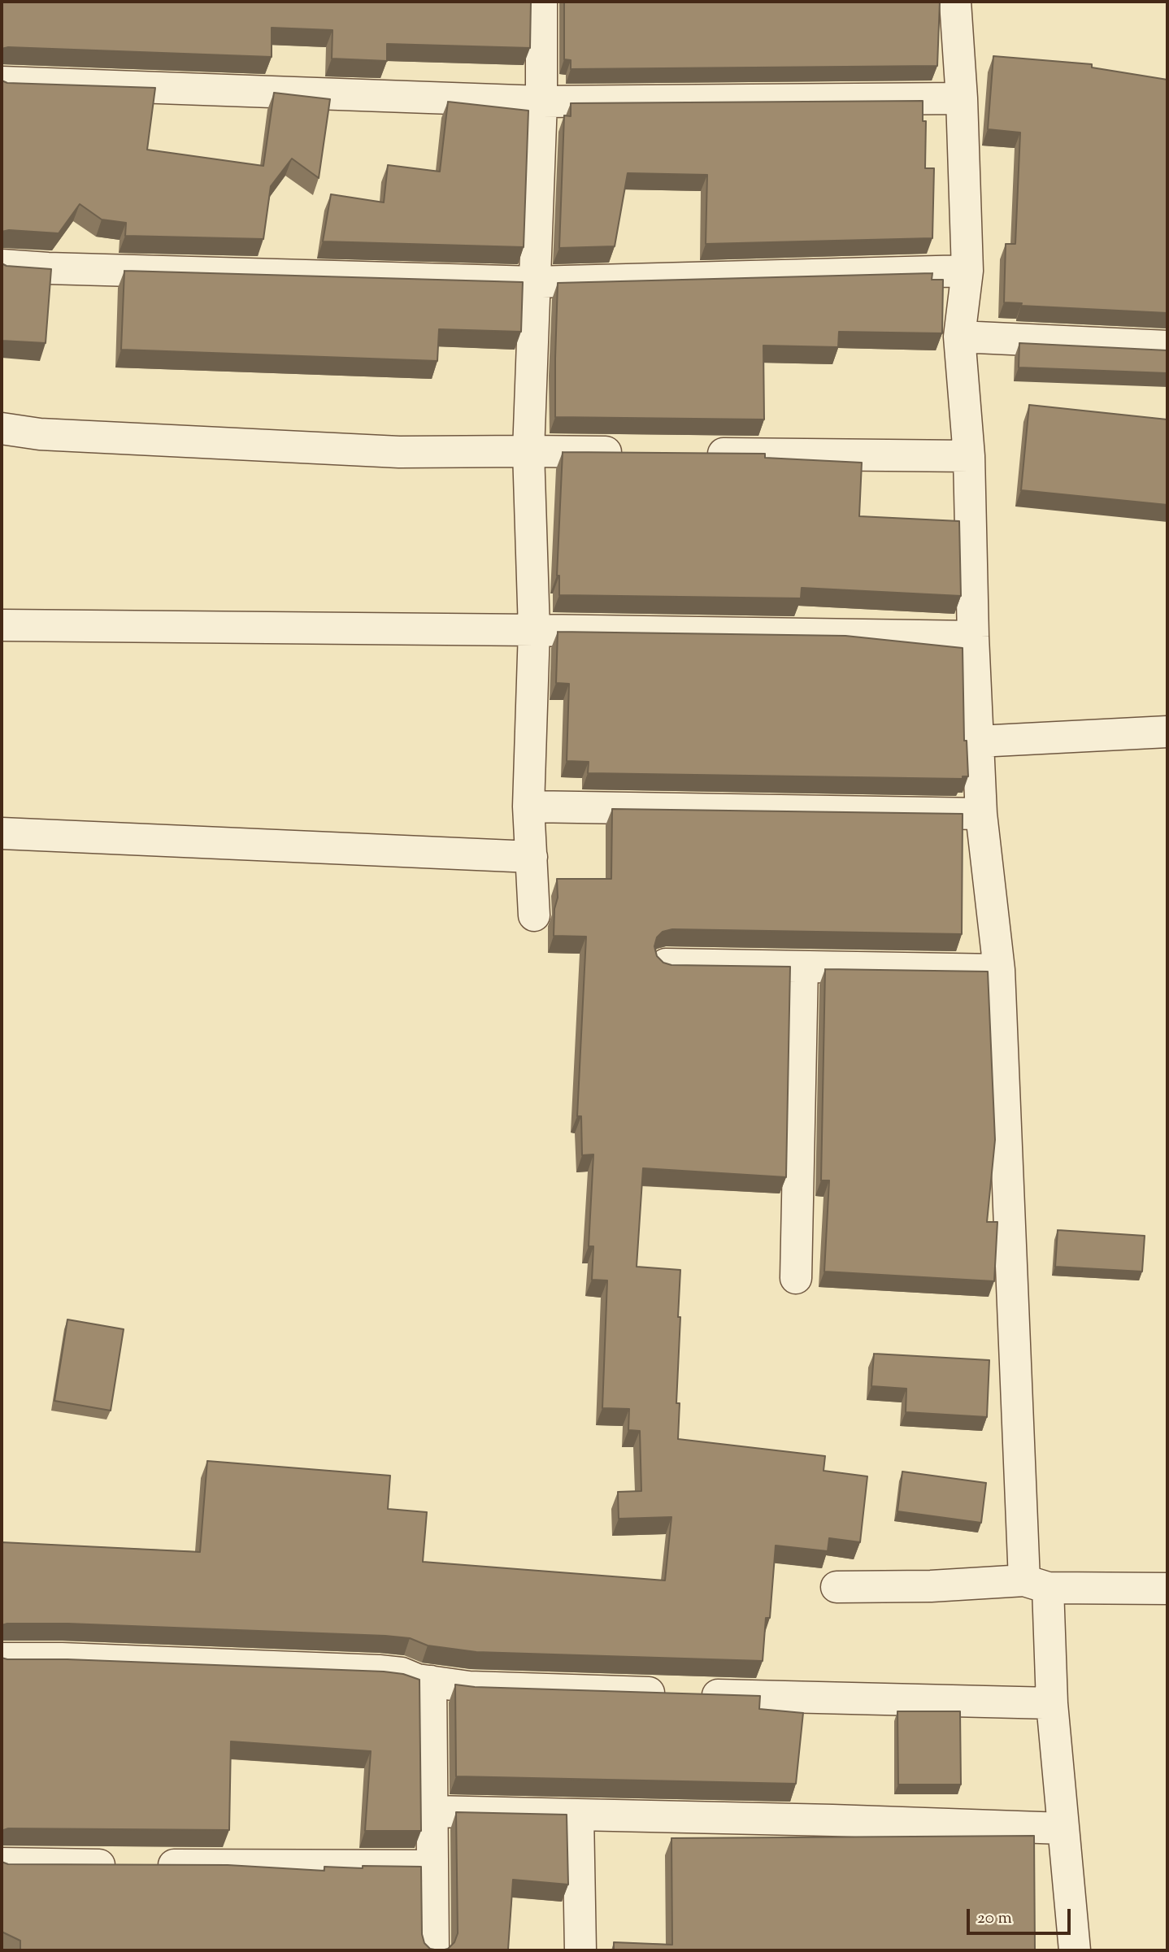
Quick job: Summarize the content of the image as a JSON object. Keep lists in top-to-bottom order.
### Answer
{
  "scale_bar": "20 m"
}
